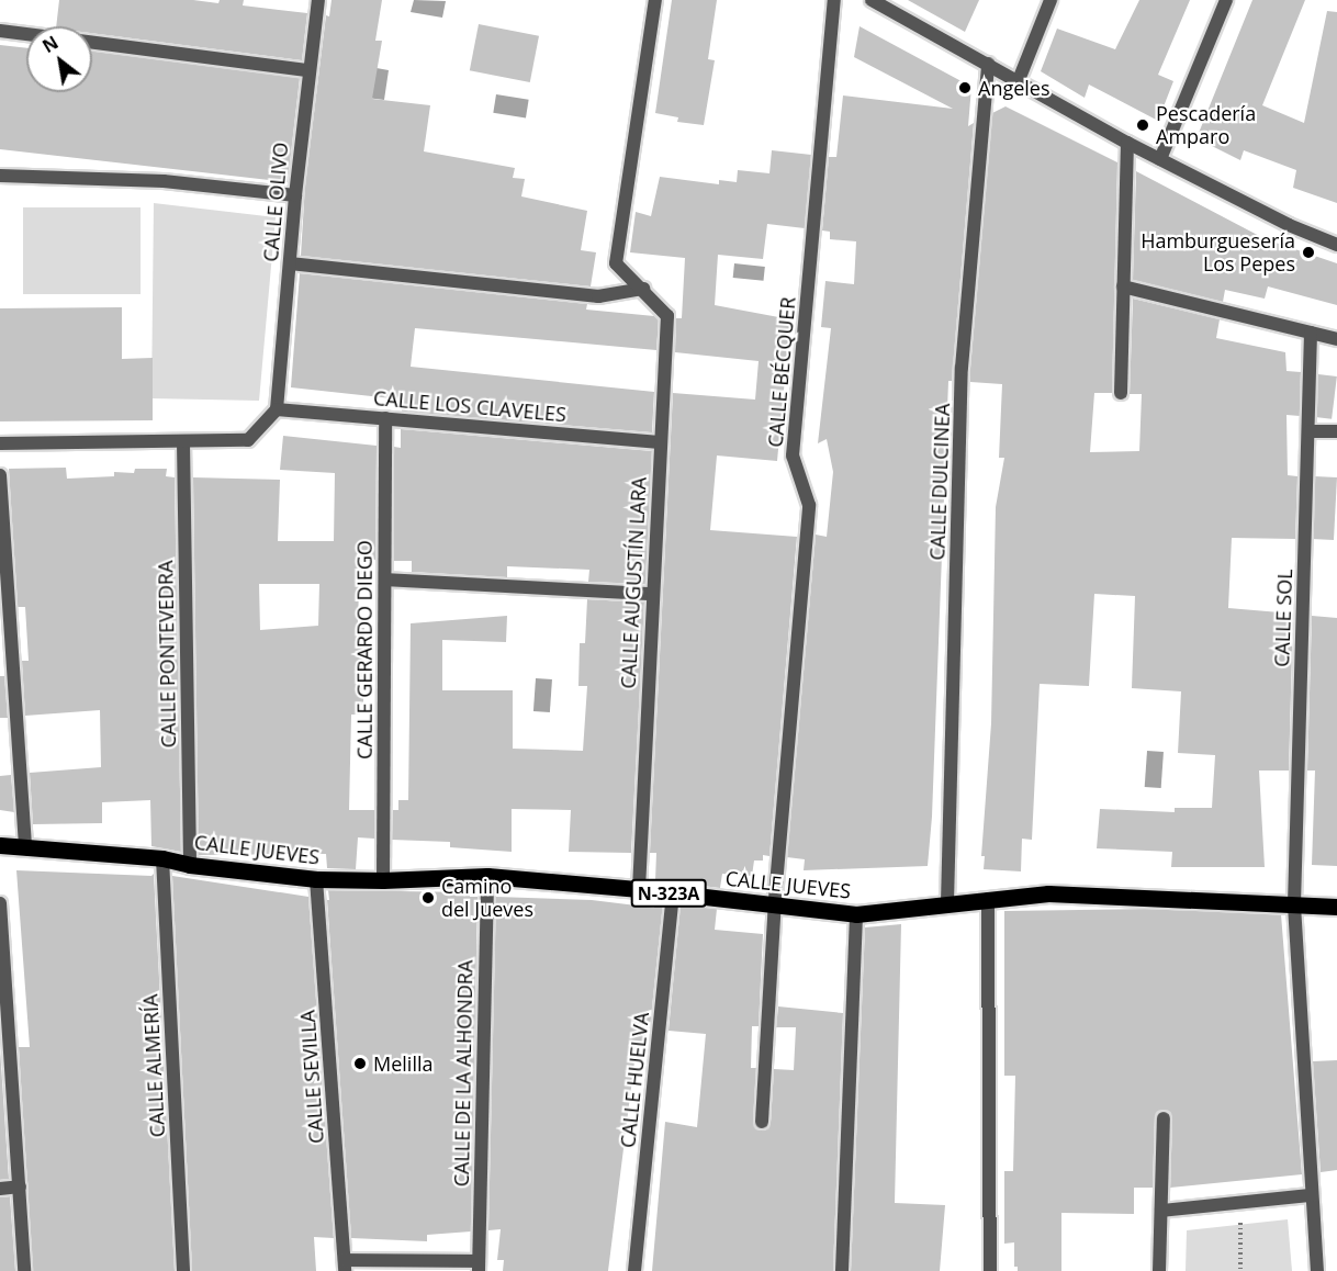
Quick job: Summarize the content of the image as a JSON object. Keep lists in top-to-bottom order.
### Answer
{
  "streets": {
    "main road": ["CALLE JUEVES", "N-323A"],
    "street": [
      "CALLE OLIVO",
      "CALLE BÉCQUER",
      "CALLE LOS CLAVELES",
      "CALLE DULCINEA",
      "CALLE AUGUSTÍN LARA",
      "CALLE SOL",
      "CALLE GERARDO DIEGO",
      "CALLE PONTEVEDRA",
      "CALLE ALMERÍA",
      "CALLE DE LA ALHONDRA",
      "CALLE SEVILLA",
      "CALLE HUELVA"
    ]
  },
  "crossings": [
    ["CALLE OLIVO", "CALLE LOS CLAVELES"],
    ["CALLE BÉCQUER", "CALLE JUEVES"],
    ["CALLE LOS CLAVELES", "CALLE AUGUSTÍN LARA"],
    ["CALLE LOS CLAVELES", "CALLE GERARDO DIEGO"],
    ["CALLE DULCINEA", "CALLE JUEVES"],
    ["CALLE AUGUSTÍN LARA", "CALLE JUEVES"],
    ["CALLE SOL", "CALLE JUEVES"],
    ["CALLE GERARDO DIEGO", "CALLE JUEVES"],
    ["CALLE PONTEVEDRA", "CALLE JUEVES"],
    ["CALLE JUEVES", "CALLE ALMERÍA"],
    ["CALLE JUEVES", "CALLE DE LA ALHONDRA"],
    ["CALLE JUEVES", "CALLE SEVILLA"],
    ["CALLE JUEVES", "CALLE HUELVA"]
  ],
  "places": [
    "Angeles",
    "Pescadería Amparo",
    "Hamburguesería Los Pepes",
    "Camino del Jueves",
    "Melilla"
  ],
  "north": "top left"
}
